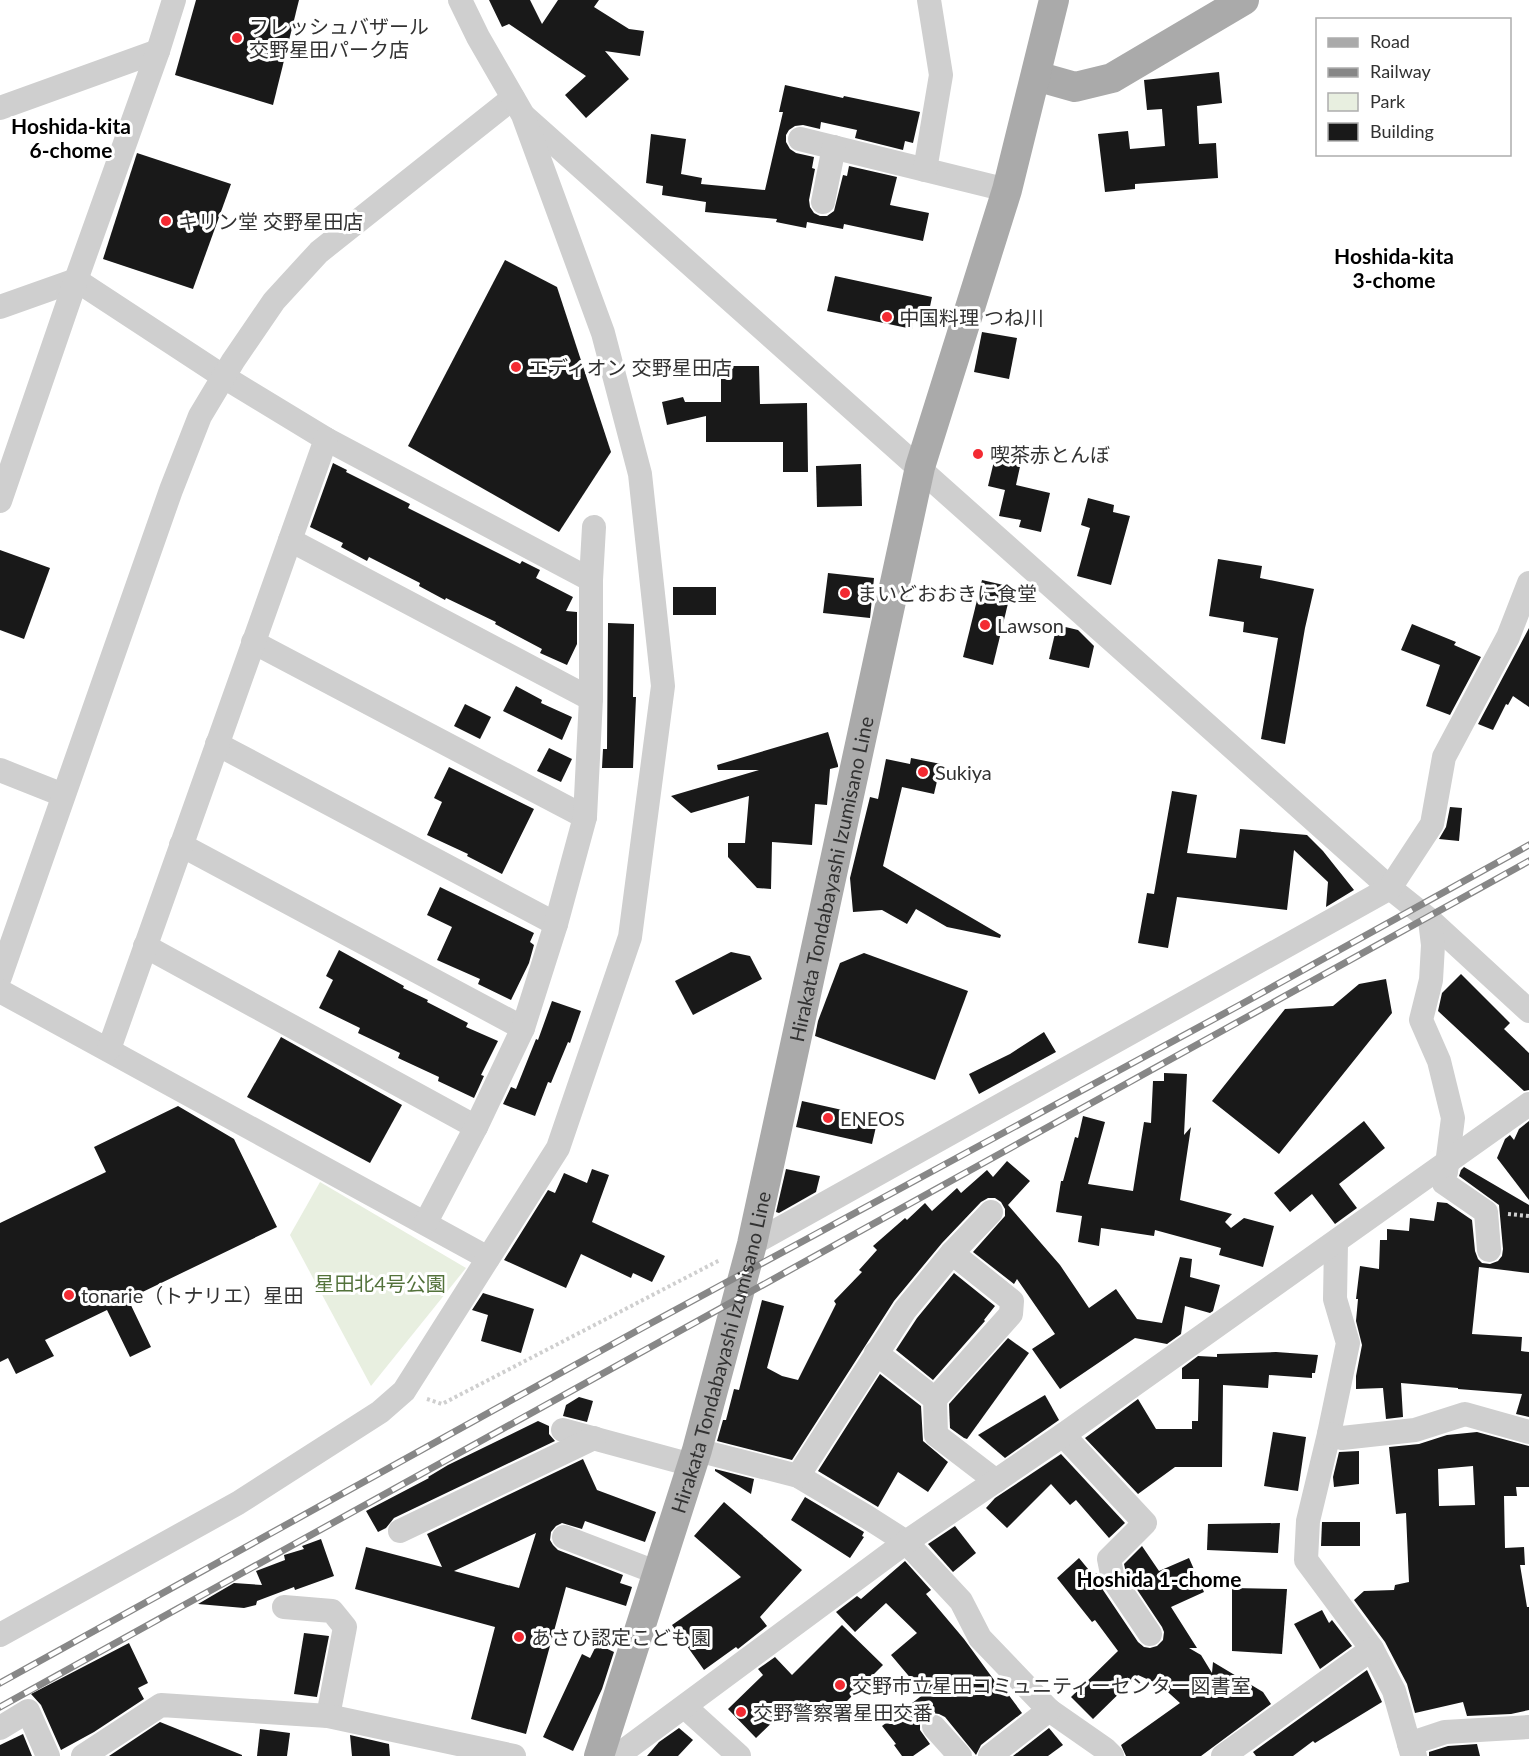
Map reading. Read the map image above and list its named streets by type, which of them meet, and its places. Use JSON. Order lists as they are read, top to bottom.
{
  "streets": {
    "main road": ["Hirakata Tondabayashi Izumisano Line"]
  },
  "districts": ["Hoshida-kita 6-chome", "Hoshida-kita 3-chome", "Hoshida 1-chome"],
  "parks": ["星田北4号公園"],
  "places": [
    "フレッシュバザール 交野星田パーク店",
    "キリン堂 交野星田店",
    "中国料理 つね川",
    "エディオン 交野星田店",
    "喫茶赤とんぼ",
    "まいどおおきに食堂",
    "Lawson",
    "Sukiya",
    "ENEOS",
    "tonarie（トナリエ）星田",
    "あさひ認定こども園",
    "交野市立星田コミュニティーセンター図書室",
    "交野警察署星田交番"
  ],
  "legend": [
    "Road",
    "Railway",
    "Park",
    "Building"
  ]
}
